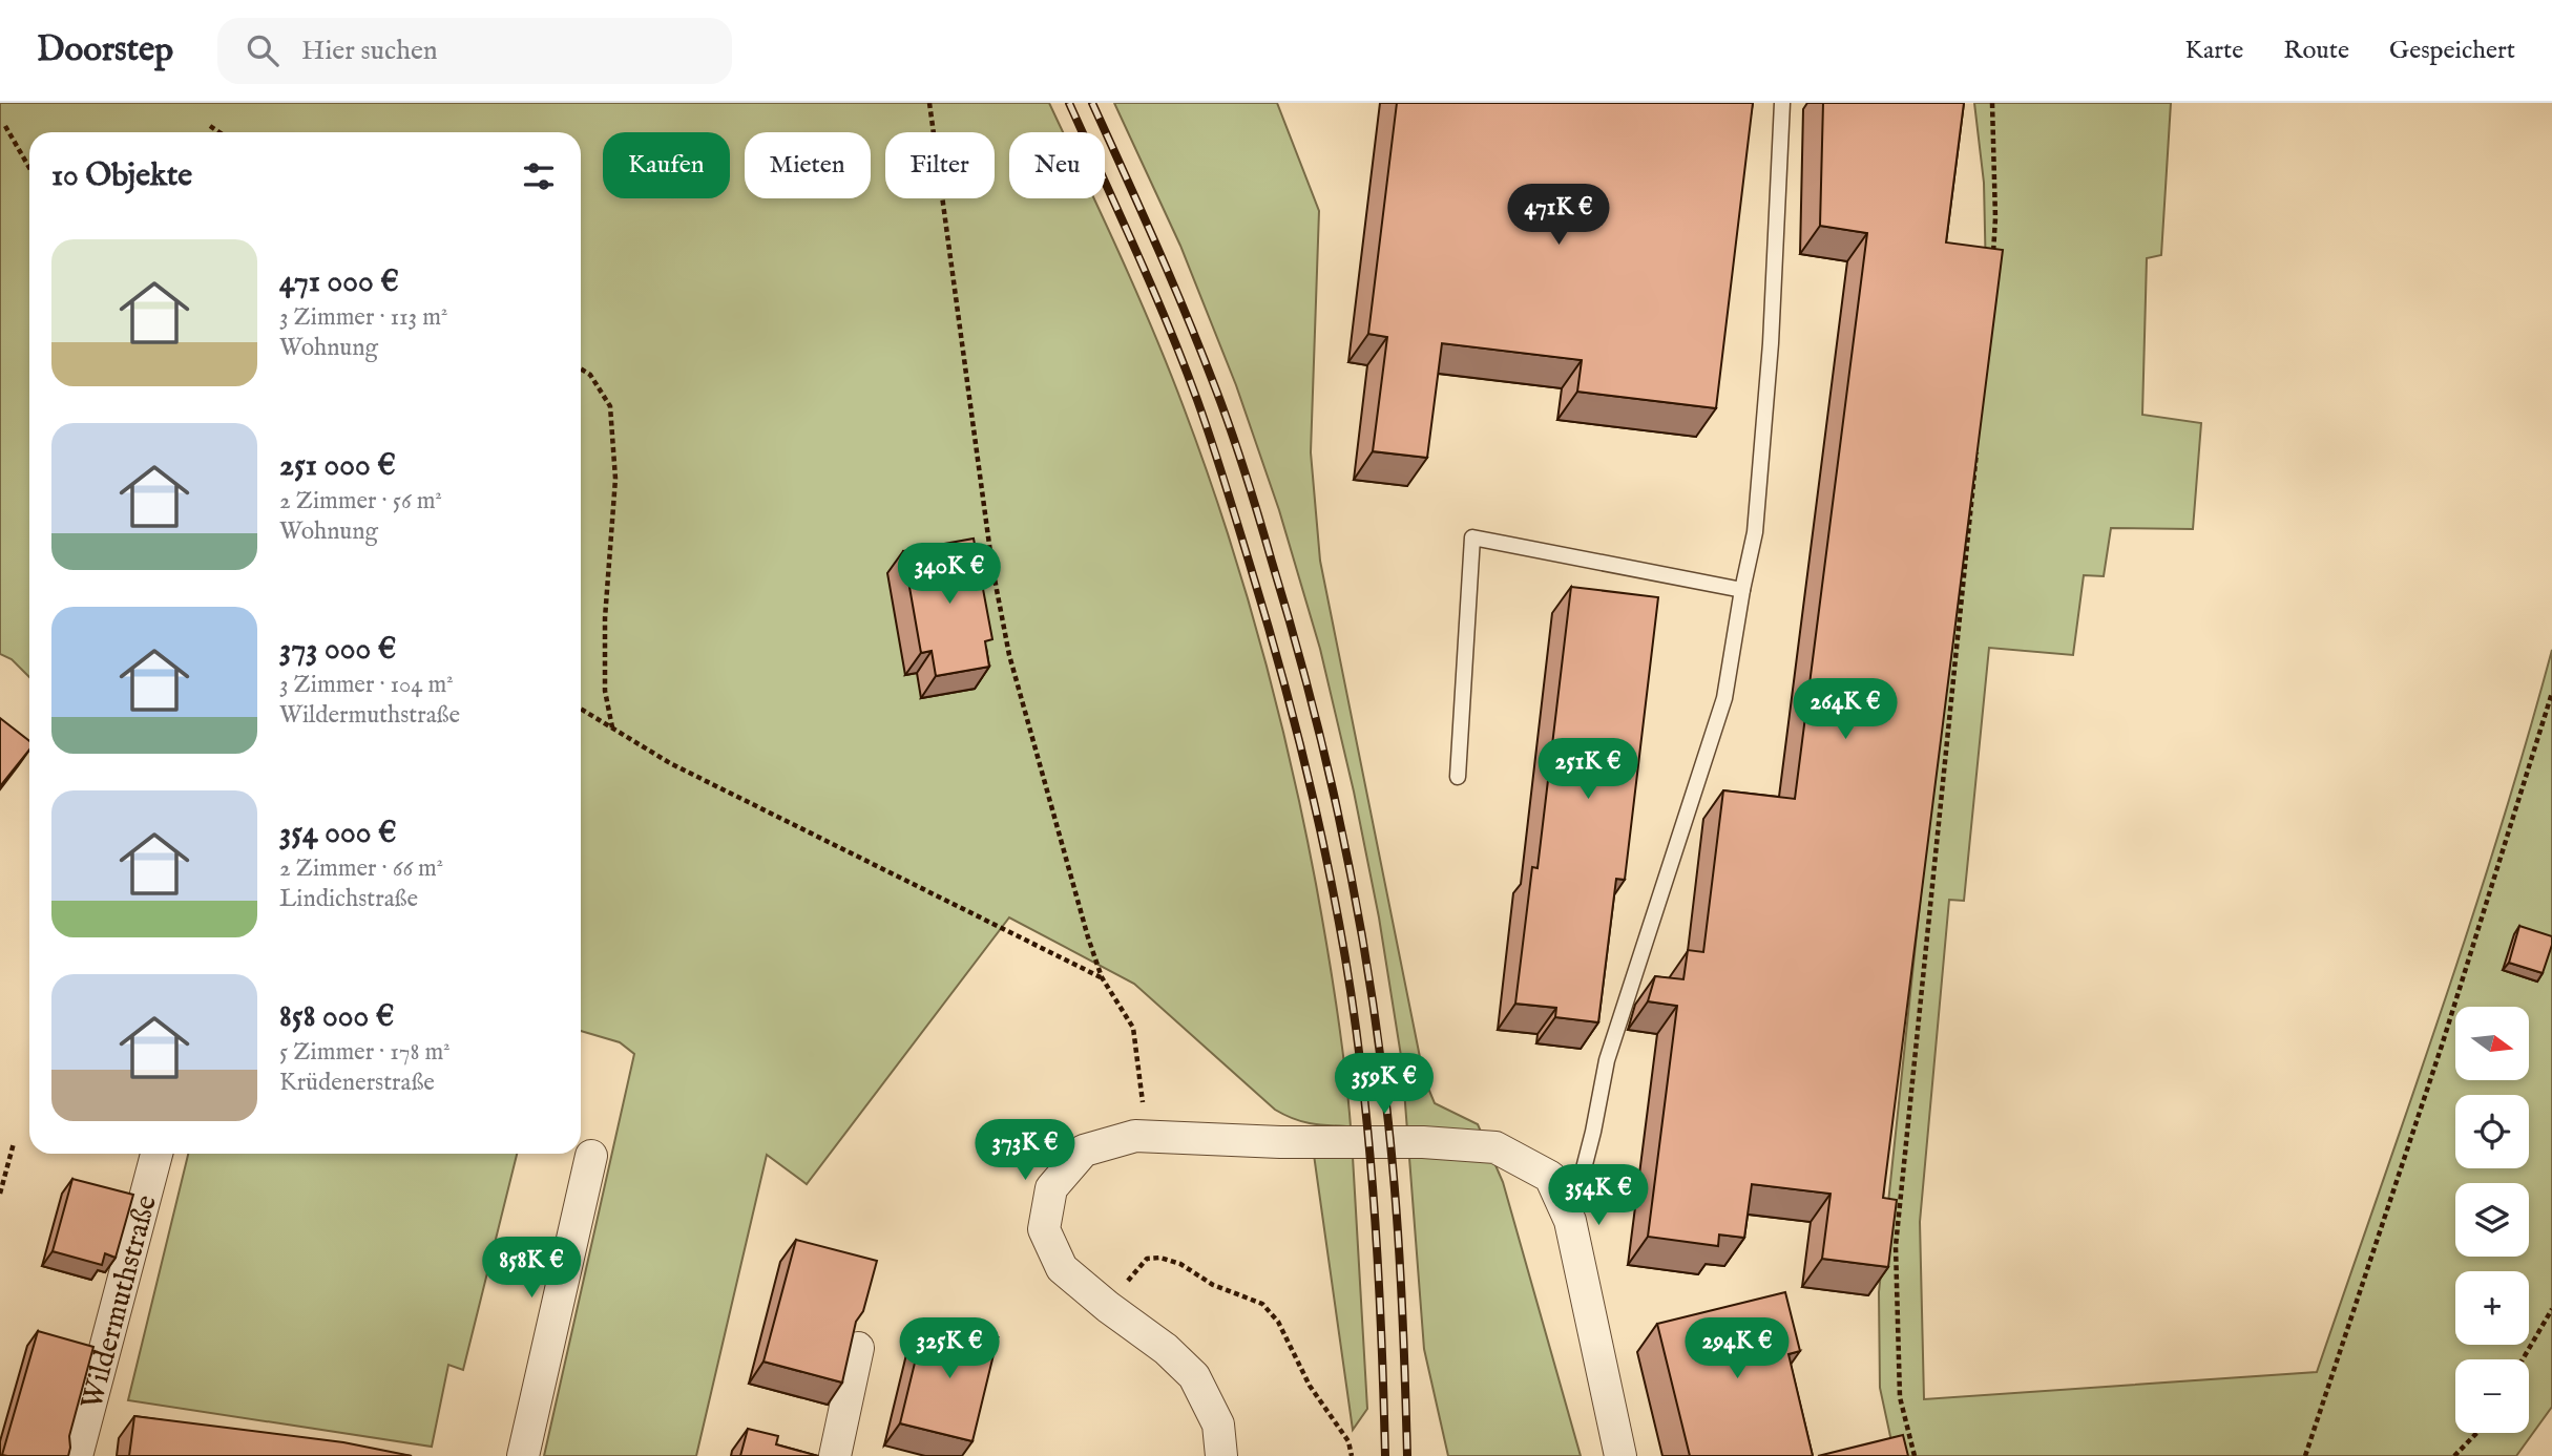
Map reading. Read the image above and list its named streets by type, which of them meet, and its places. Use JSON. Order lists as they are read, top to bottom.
{
  "streets": {
    "street": ["Wildermuthstraße"]
  },
  "north": "right",
  "page": {
    "header": "Doorstep",
    "search": "Hier suchen",
    "nav": ["Karte", "Route", "Gespeichert"],
    "chip": [
      "Kaufen",
      "Mieten",
      "Filter",
      "Neu"
    ],
    "heading": "10 Objekte",
    "price": [
      "471K €",
      "340K €",
      "264K €",
      "251K €",
      "359K €",
      "373K €",
      "354K €",
      "858K €",
      "325K €",
      "294K €"
    ],
    "list": [
      {
        "name": "471 000 €",
        "note": "3 Zimmer · 113 m² · Wohnung"
      },
      {
        "name": "251 000 €",
        "note": "2 Zimmer · 56 m² · Wohnung"
      },
      {
        "name": "373 000 €",
        "note": "3 Zimmer · 104 m² · Wildermuthstraße"
      },
      {
        "name": "354 000 €",
        "note": "2 Zimmer · 66 m² · Lindichstraße"
      },
      {
        "name": "858 000 €",
        "note": "5 Zimmer · 178 m² · Krüdenerstraße"
      }
    ],
    "map_buttons": ["+", "−"]
  }
}
